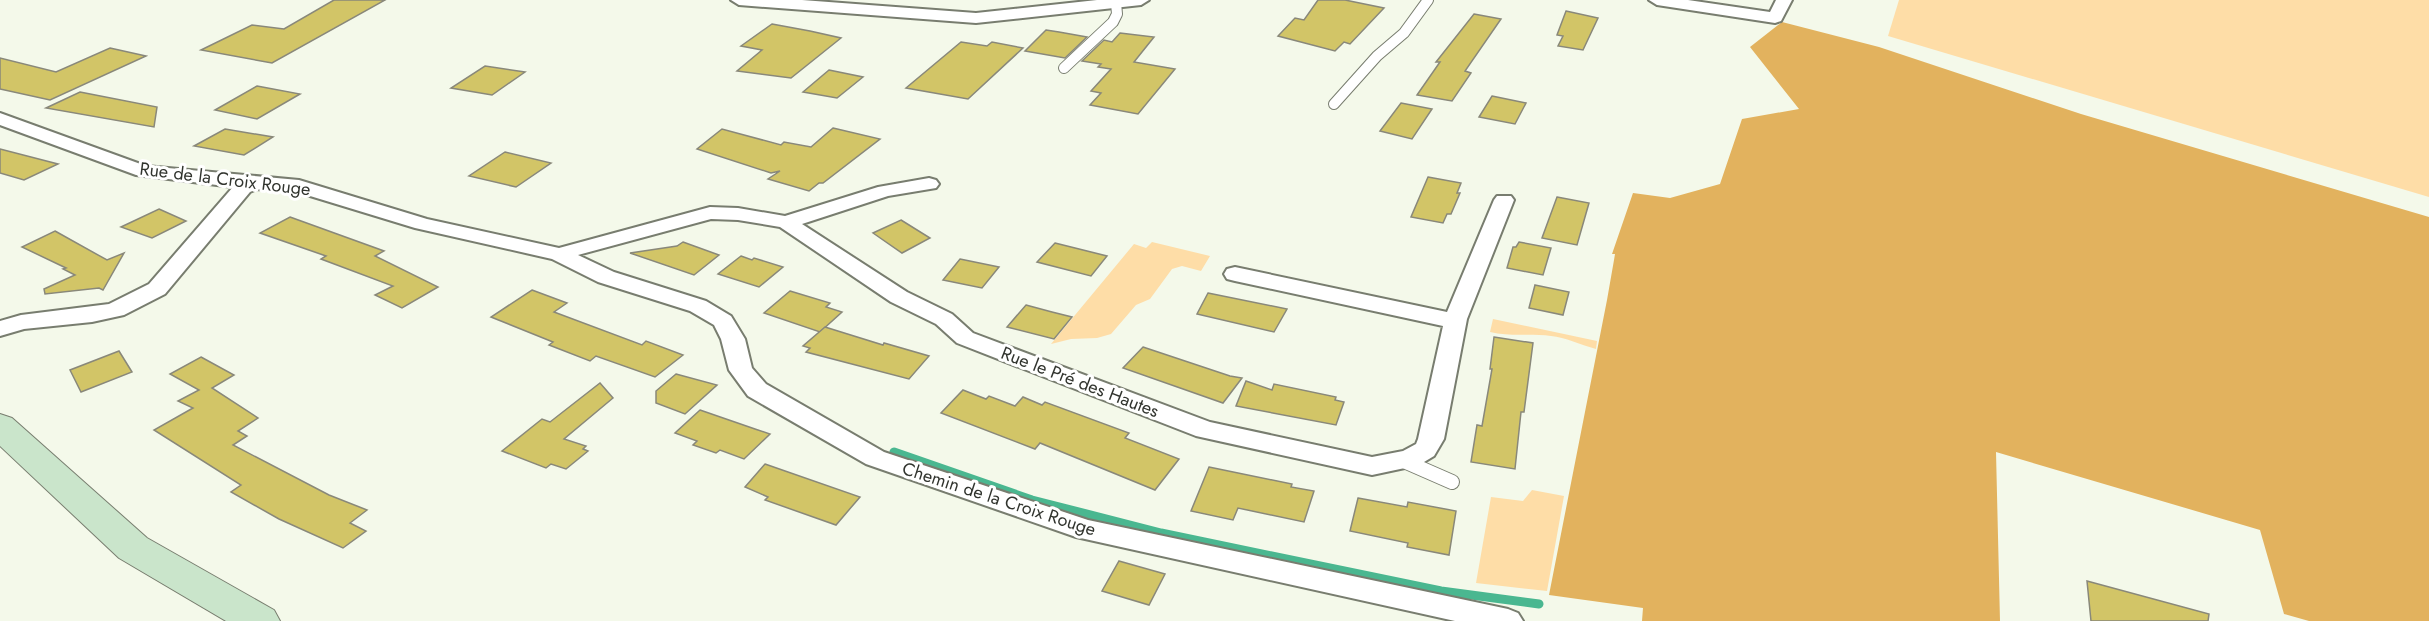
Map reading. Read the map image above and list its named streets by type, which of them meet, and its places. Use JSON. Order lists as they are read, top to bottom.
{
  "streets": {
    "street": ["Rue de la Croix Rouge", "Rue le Pré des Hautes", "Chemin de la Croix Rouge"]
  },
  "crossings": [
    ["Rue de la Croix Rouge", "Rue le Pré des Hautes"],
    ["Rue de la Croix Rouge", "Chemin de la Croix Rouge"],
    ["Rue le Pré des Hautes", "Chemin de la Croix Rouge"]
  ]
}
